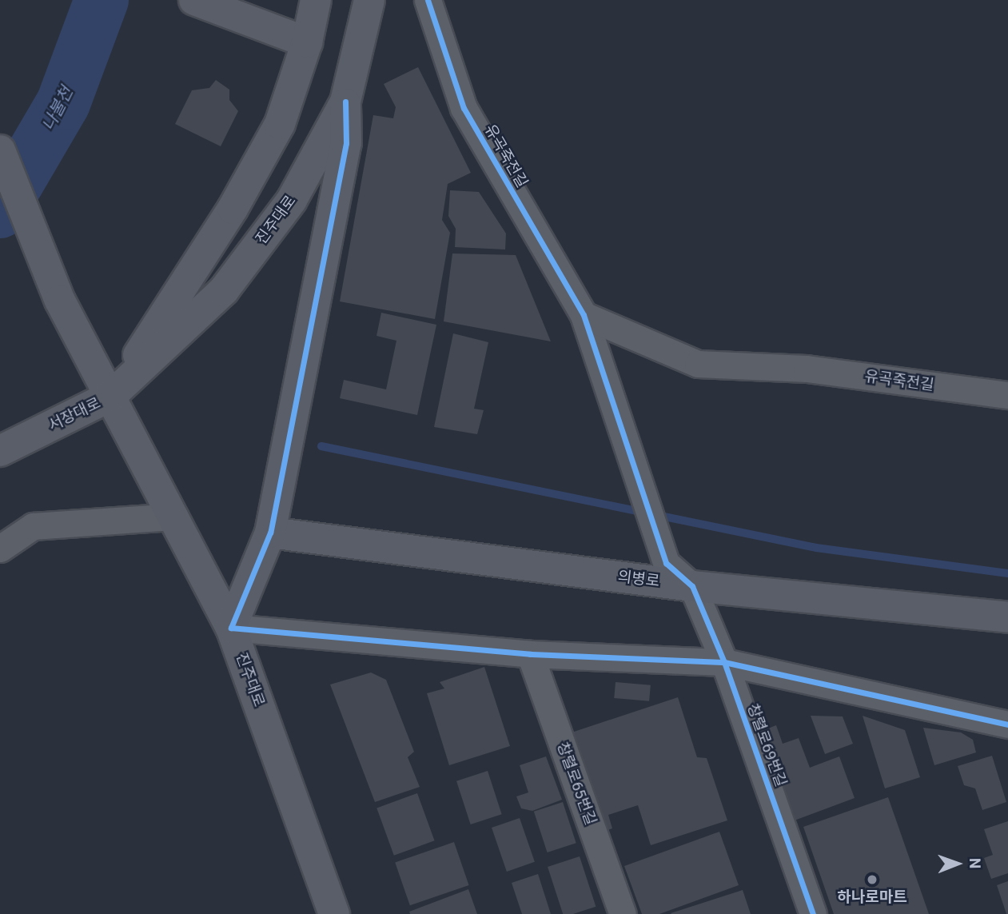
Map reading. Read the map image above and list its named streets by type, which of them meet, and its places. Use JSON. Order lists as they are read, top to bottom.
{
  "streets": {
    "street": [
      "유곡죽전길",
      "진주대로",
      "서장대로",
      "의병로",
      "창렬로69번길",
      "창렬로65번길"
    ]
  },
  "crossings": [
    ["진주대로", "서장대로"],
    ["의병로", "창렬로69번길"]
  ],
  "water": ["나불천"],
  "places": ["하나로마트"],
  "north": "right"
}
